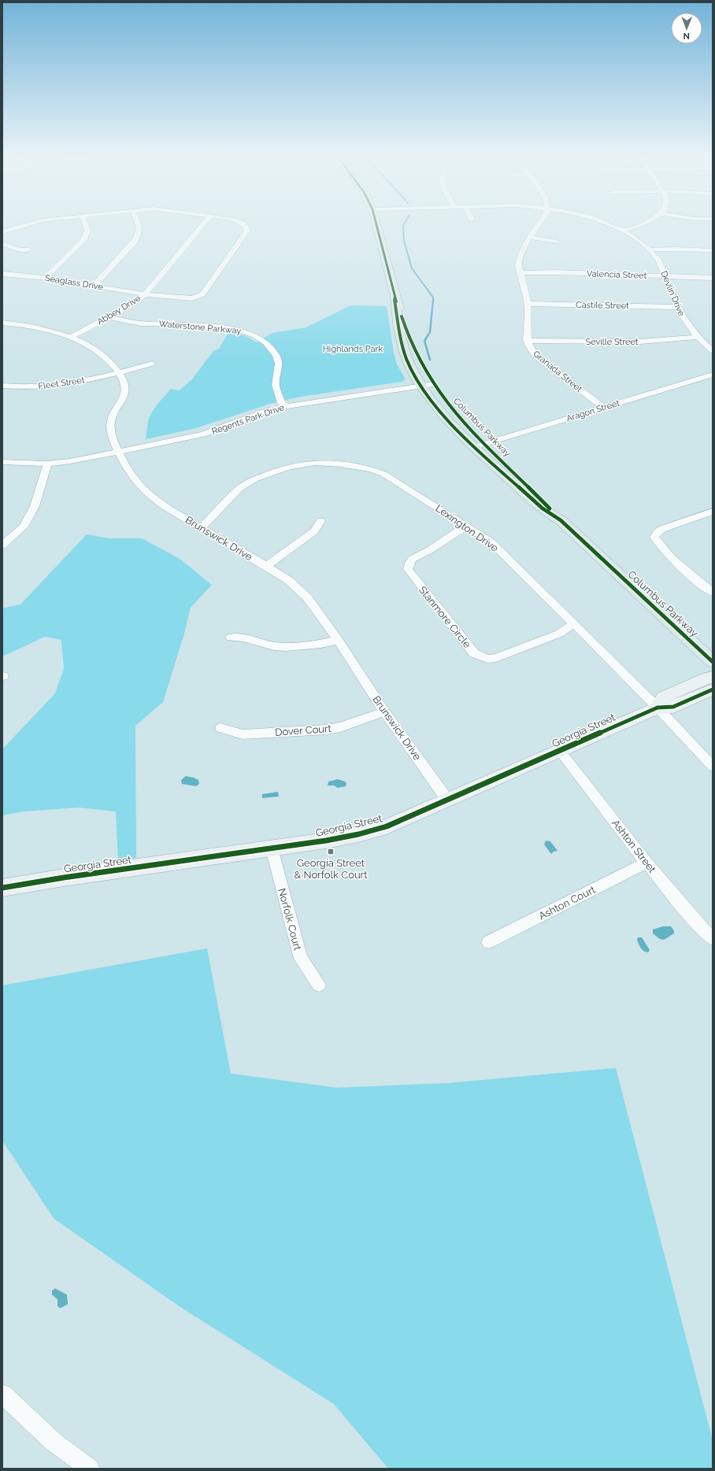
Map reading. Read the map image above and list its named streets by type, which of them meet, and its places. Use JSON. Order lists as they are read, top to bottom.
{
  "streets": {
    "main road": ["Columbus Parkway"],
    "street": [
      "Valencia Street",
      "Seaglass Drive",
      "Devlin Drive",
      "Castile Street",
      "Abbey Drive",
      "Waterstone Parkway",
      "Seville Street",
      "Granada Street",
      "Fleet Street",
      "Aragon Street",
      "Regents Park Drive",
      "Lexington Drive",
      "Brunswick Drive",
      "Stanmore Circle",
      "Dover Court",
      "Georgia Street",
      "Ashton Street",
      "Ashton Court",
      "Norfolk Court"
    ]
  },
  "crossings": [
    ["Valencia Street", "Devlin Drive"],
    ["Valencia Street", "Granada Street"],
    ["Seaglass Drive", "Abbey Drive"],
    ["Devlin Drive", "Castile Street"],
    ["Devlin Drive", "Seville Street"],
    ["Castile Street", "Granada Street"],
    ["Abbey Drive", "Waterstone Parkway"],
    ["Abbey Drive", "Brunswick Drive"],
    ["Waterstone Parkway", "Regents Park Drive"],
    ["Seville Street", "Granada Street"],
    ["Granada Street", "Aragon Street"],
    ["Fleet Street", "Brunswick Drive"],
    ["Aragon Street", "Columbus Parkway"],
    ["Regents Park Drive", "Columbus Parkway"],
    ["Regents Park Drive", "Brunswick Drive"],
    ["Lexington Drive", "Brunswick Drive"],
    ["Lexington Drive", "Stanmore Circle"],
    ["Lexington Drive", "Georgia Street"],
    ["Brunswick Drive", "Dover Court"],
    ["Brunswick Drive", "Georgia Street"],
    ["Georgia Street", "Ashton Street"],
    ["Georgia Street", "Norfolk Court"],
    ["Ashton Street", "Ashton Court"]
  ],
  "parks": ["Highlands Park"],
  "places": {
    "transit": ["Georgia Street & Norfolk Court"]
  },
  "north": "bottom"
}
